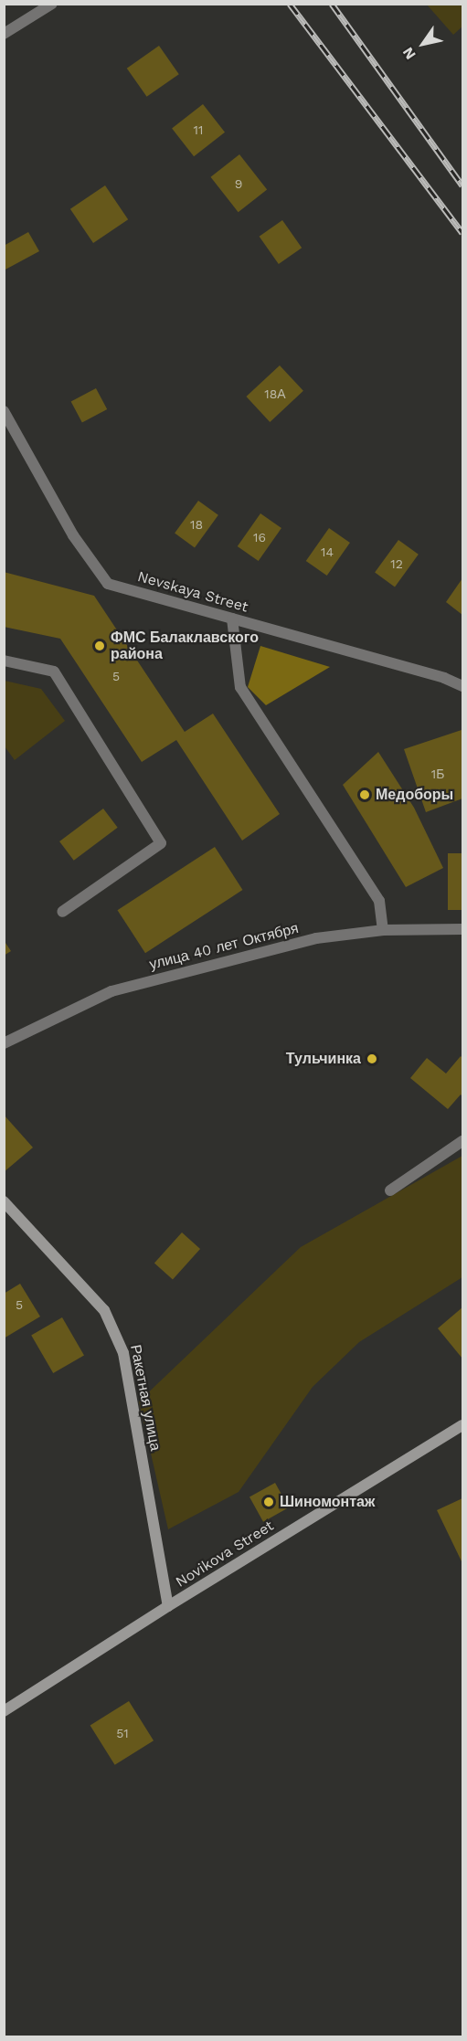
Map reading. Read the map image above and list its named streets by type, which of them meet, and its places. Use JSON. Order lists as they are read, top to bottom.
{
  "streets": {
    "main road": ["Ракетная улица", "Novikova Street"],
    "street": ["Nevskaya Street", "улица 40 лет Октября"]
  },
  "crossings": [
    ["Ракетная улица", "Novikova Street"]
  ],
  "places": [
    "ФМС Балаклавского района",
    "Медоборы",
    "Тульчинка",
    "Шиномонтаж"
  ],
  "house_numbers": [
    "11",
    "9",
    "18А",
    "18",
    "16",
    "14",
    "12",
    "5",
    "1Б",
    "5",
    "51"
  ],
  "north": "bottom left"
}
